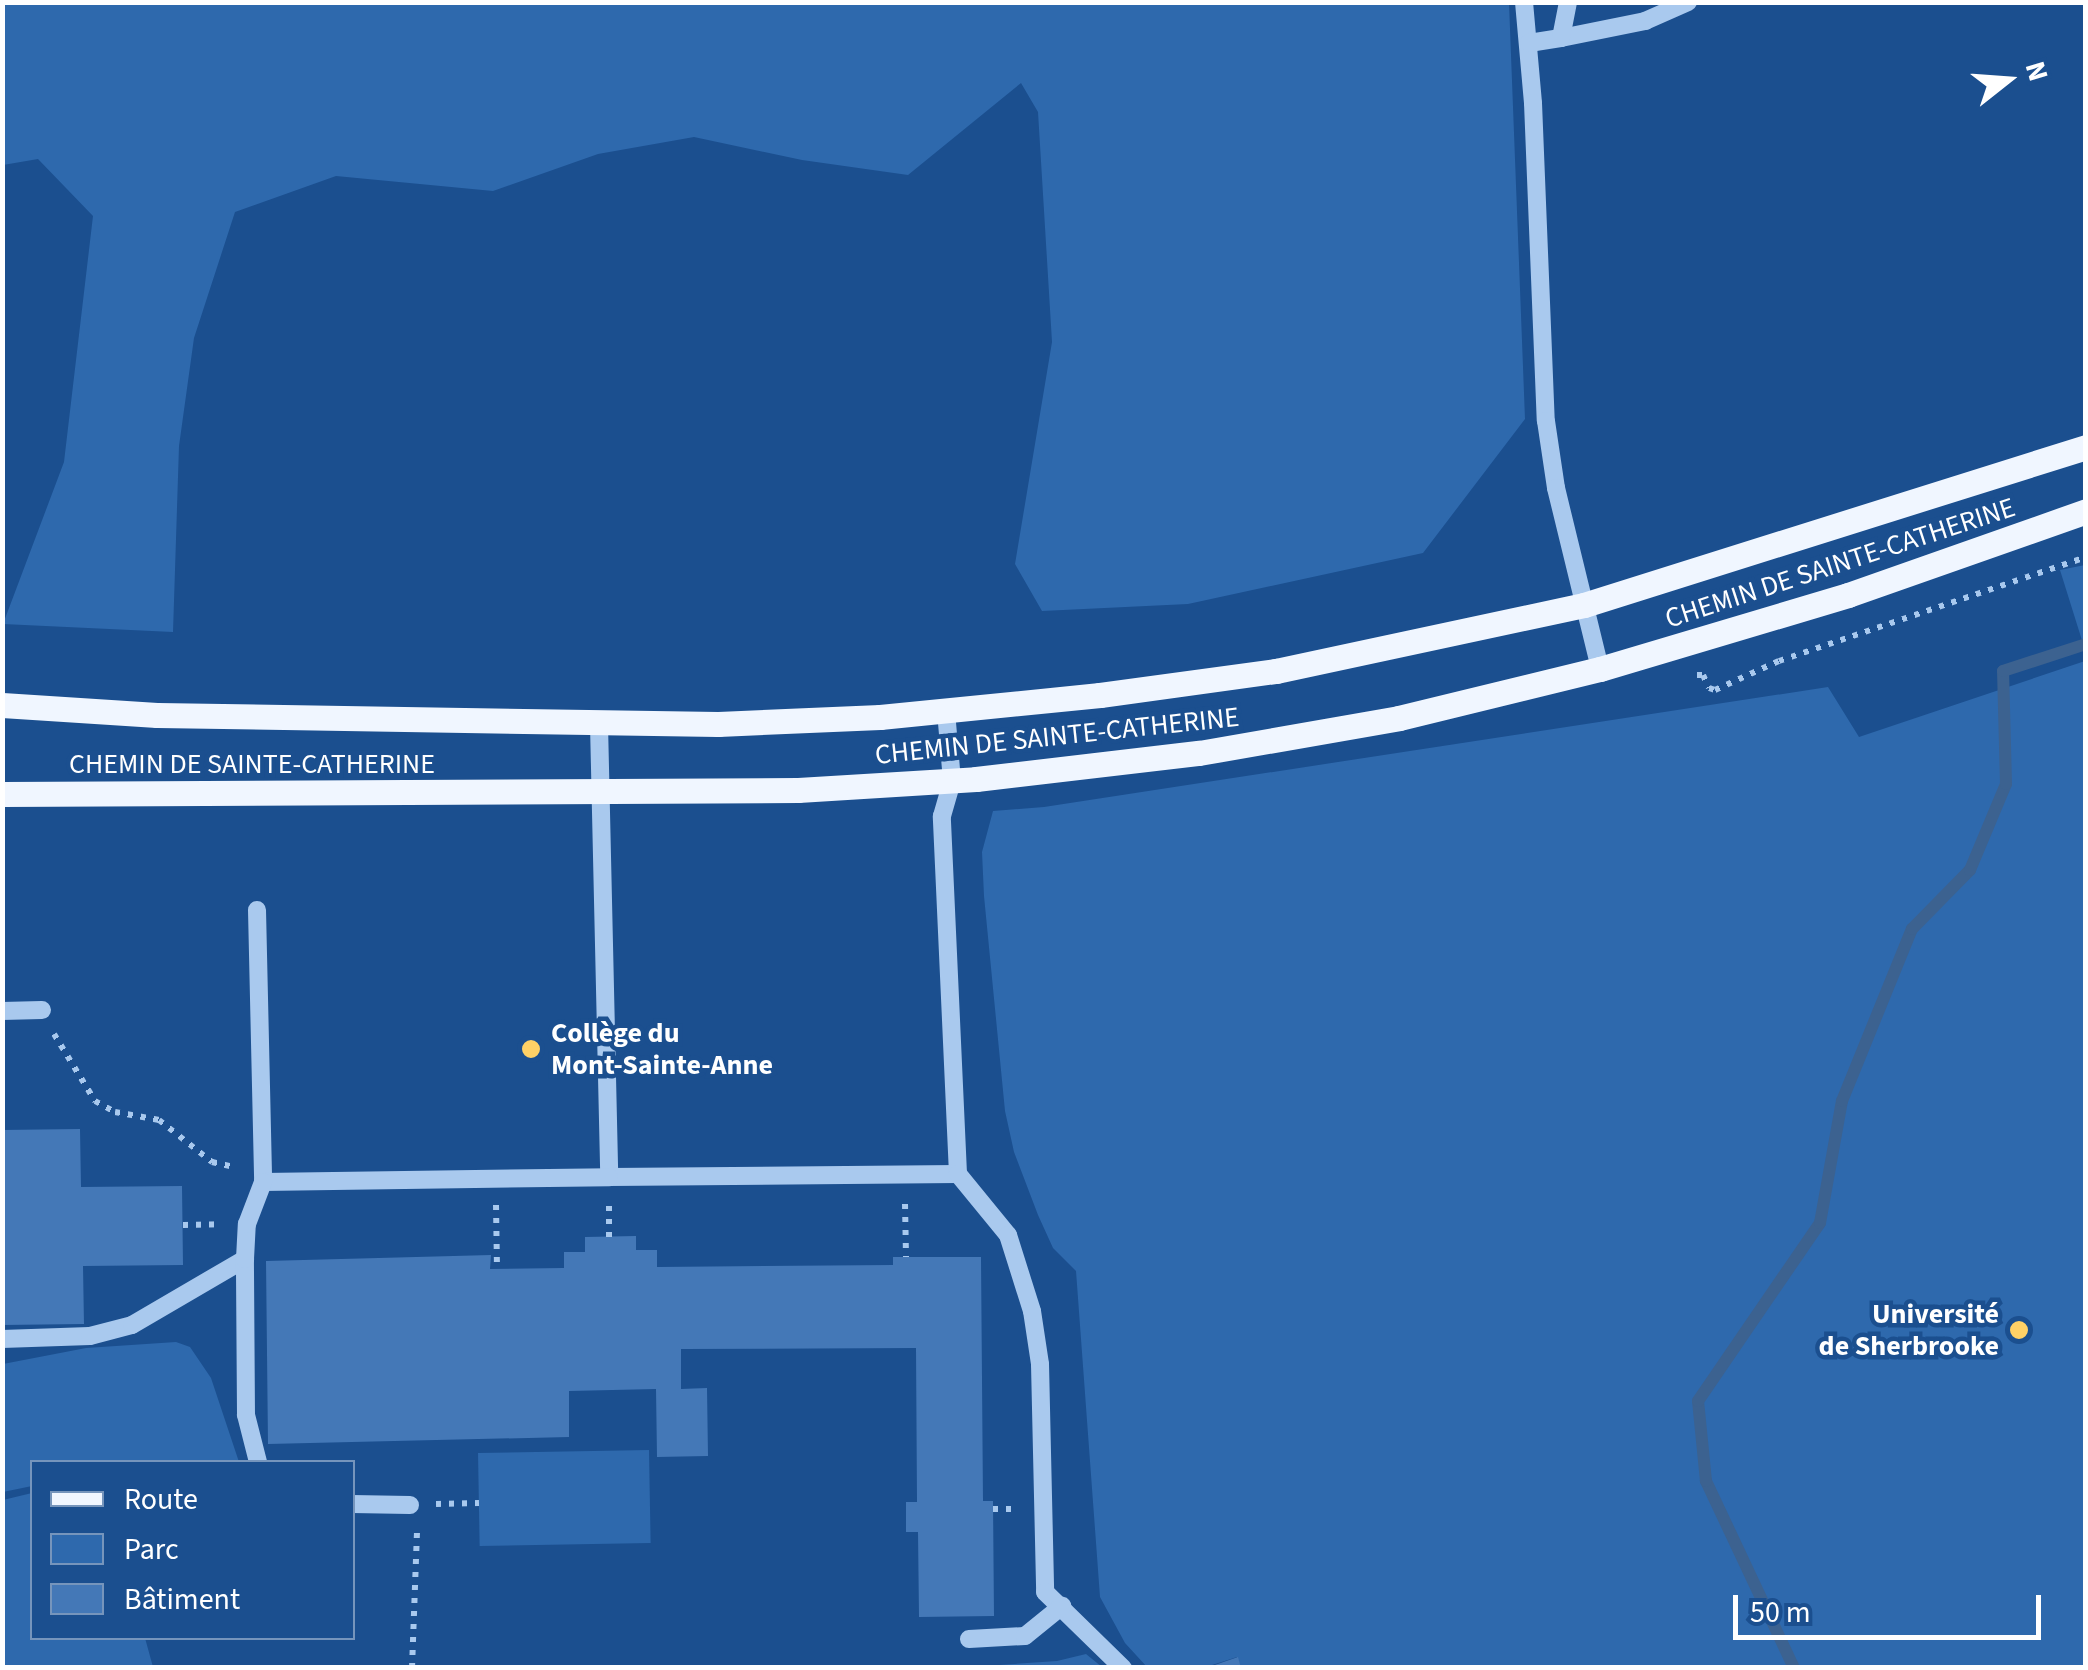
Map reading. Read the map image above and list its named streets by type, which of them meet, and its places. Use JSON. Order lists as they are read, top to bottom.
{
  "streets": {
    "main road": ["CHEMIN DE SAINTE-CATHERINE"]
  },
  "places": ["Collège du Mont-Sainte-Anne", "Université de Sherbrooke"],
  "legend": ["Route", "Parc", "Bâtiment"],
  "scale_bar": "50 m",
  "north": "right"
}
